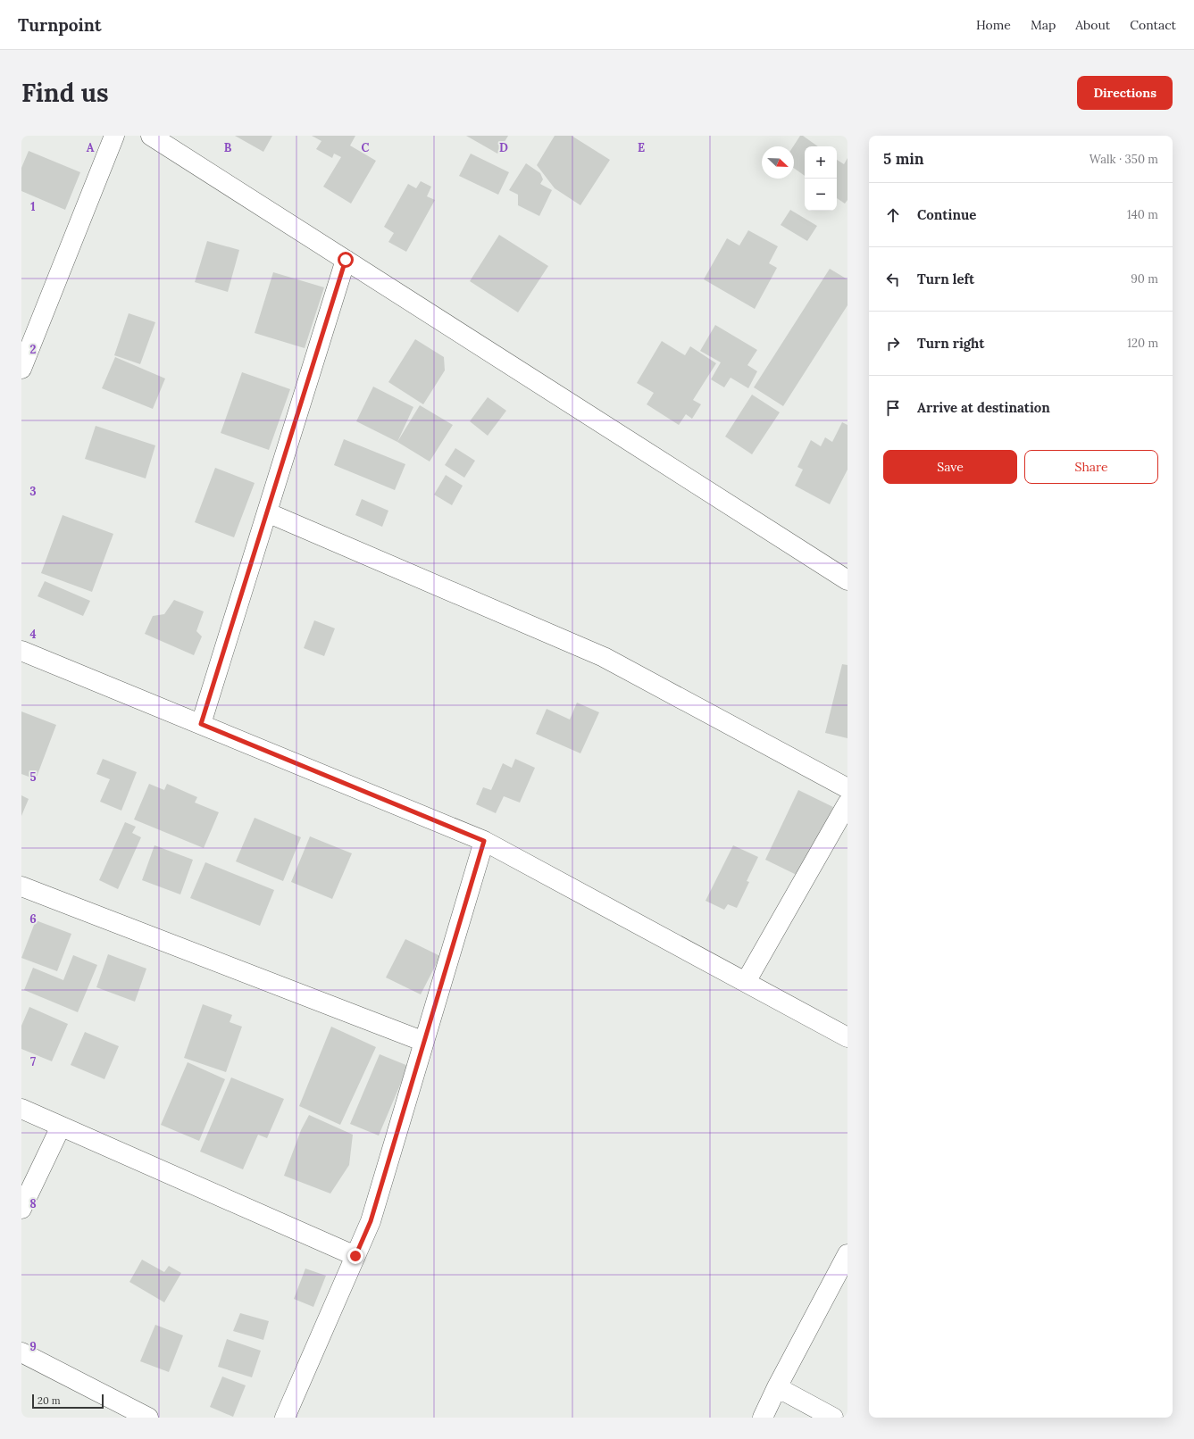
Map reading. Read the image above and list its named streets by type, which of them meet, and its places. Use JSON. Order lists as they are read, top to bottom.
{
  "scale_bar": "20 m",
  "north": "bottom right",
  "page": {
    "header": "Turnpoint",
    "nav": [
      "Home",
      "Map",
      "About",
      "Contact"
    ],
    "buttons": [
      "Directions",
      ["Save", "Share"]
    ],
    "title": "Find us",
    "heading": ["5 min", "Walk · 350 m"],
    "map_buttons": ["+", "−"],
    "list": [
      ["Continue", "140 m"],
      ["Turn left", "90 m"],
      ["Turn right", "120 m"],
      "Arrive at destination"
    ],
    "scale": "20 m"
  },
  "grid": {
    "columns": [
      "A",
      "B",
      "C",
      "D",
      "E"
    ],
    "rows": [
      "1",
      "2",
      "3",
      "4",
      "5",
      "6",
      "7",
      "8",
      "9"
    ]
  }
}
